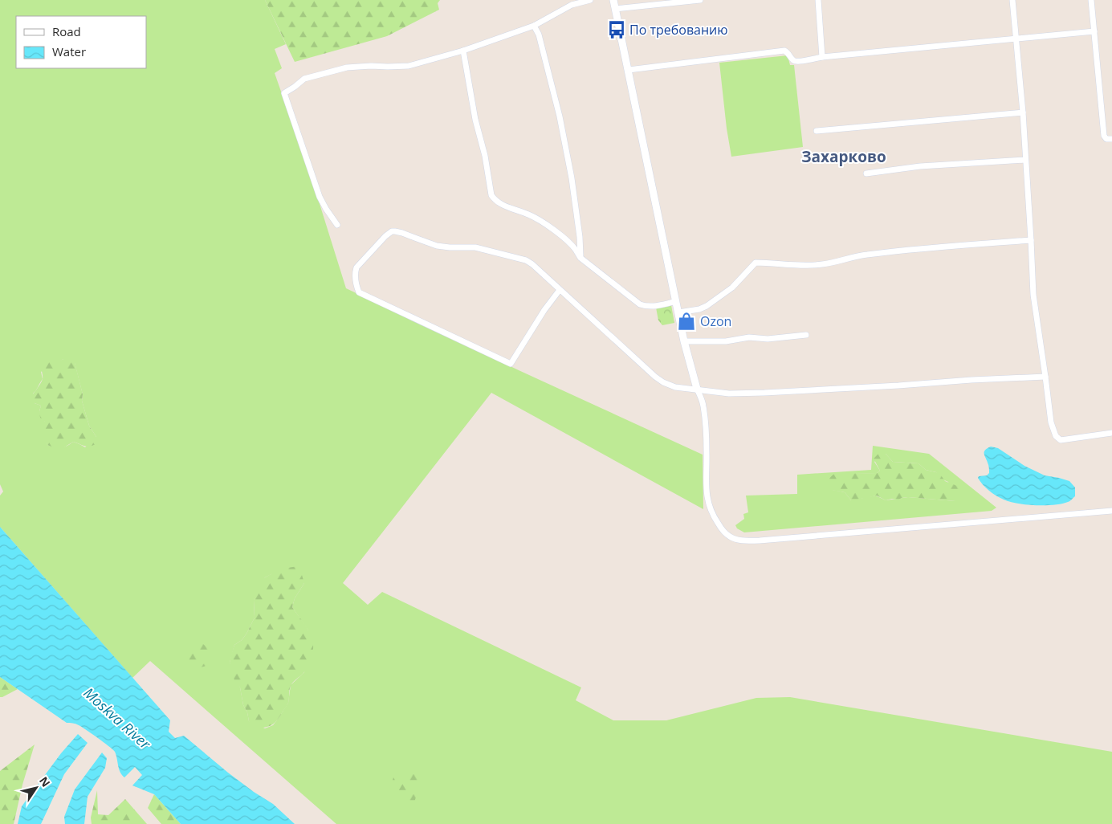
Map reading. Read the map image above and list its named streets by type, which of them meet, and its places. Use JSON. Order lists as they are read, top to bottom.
{
  "districts": ["Захарково"],
  "water": ["Moskva River"],
  "places": {
    "bus stop": ["По требованию"],
    "shop": ["Ozon"]
  },
  "legend": ["Road", "Water"],
  "north": "top right"
}
